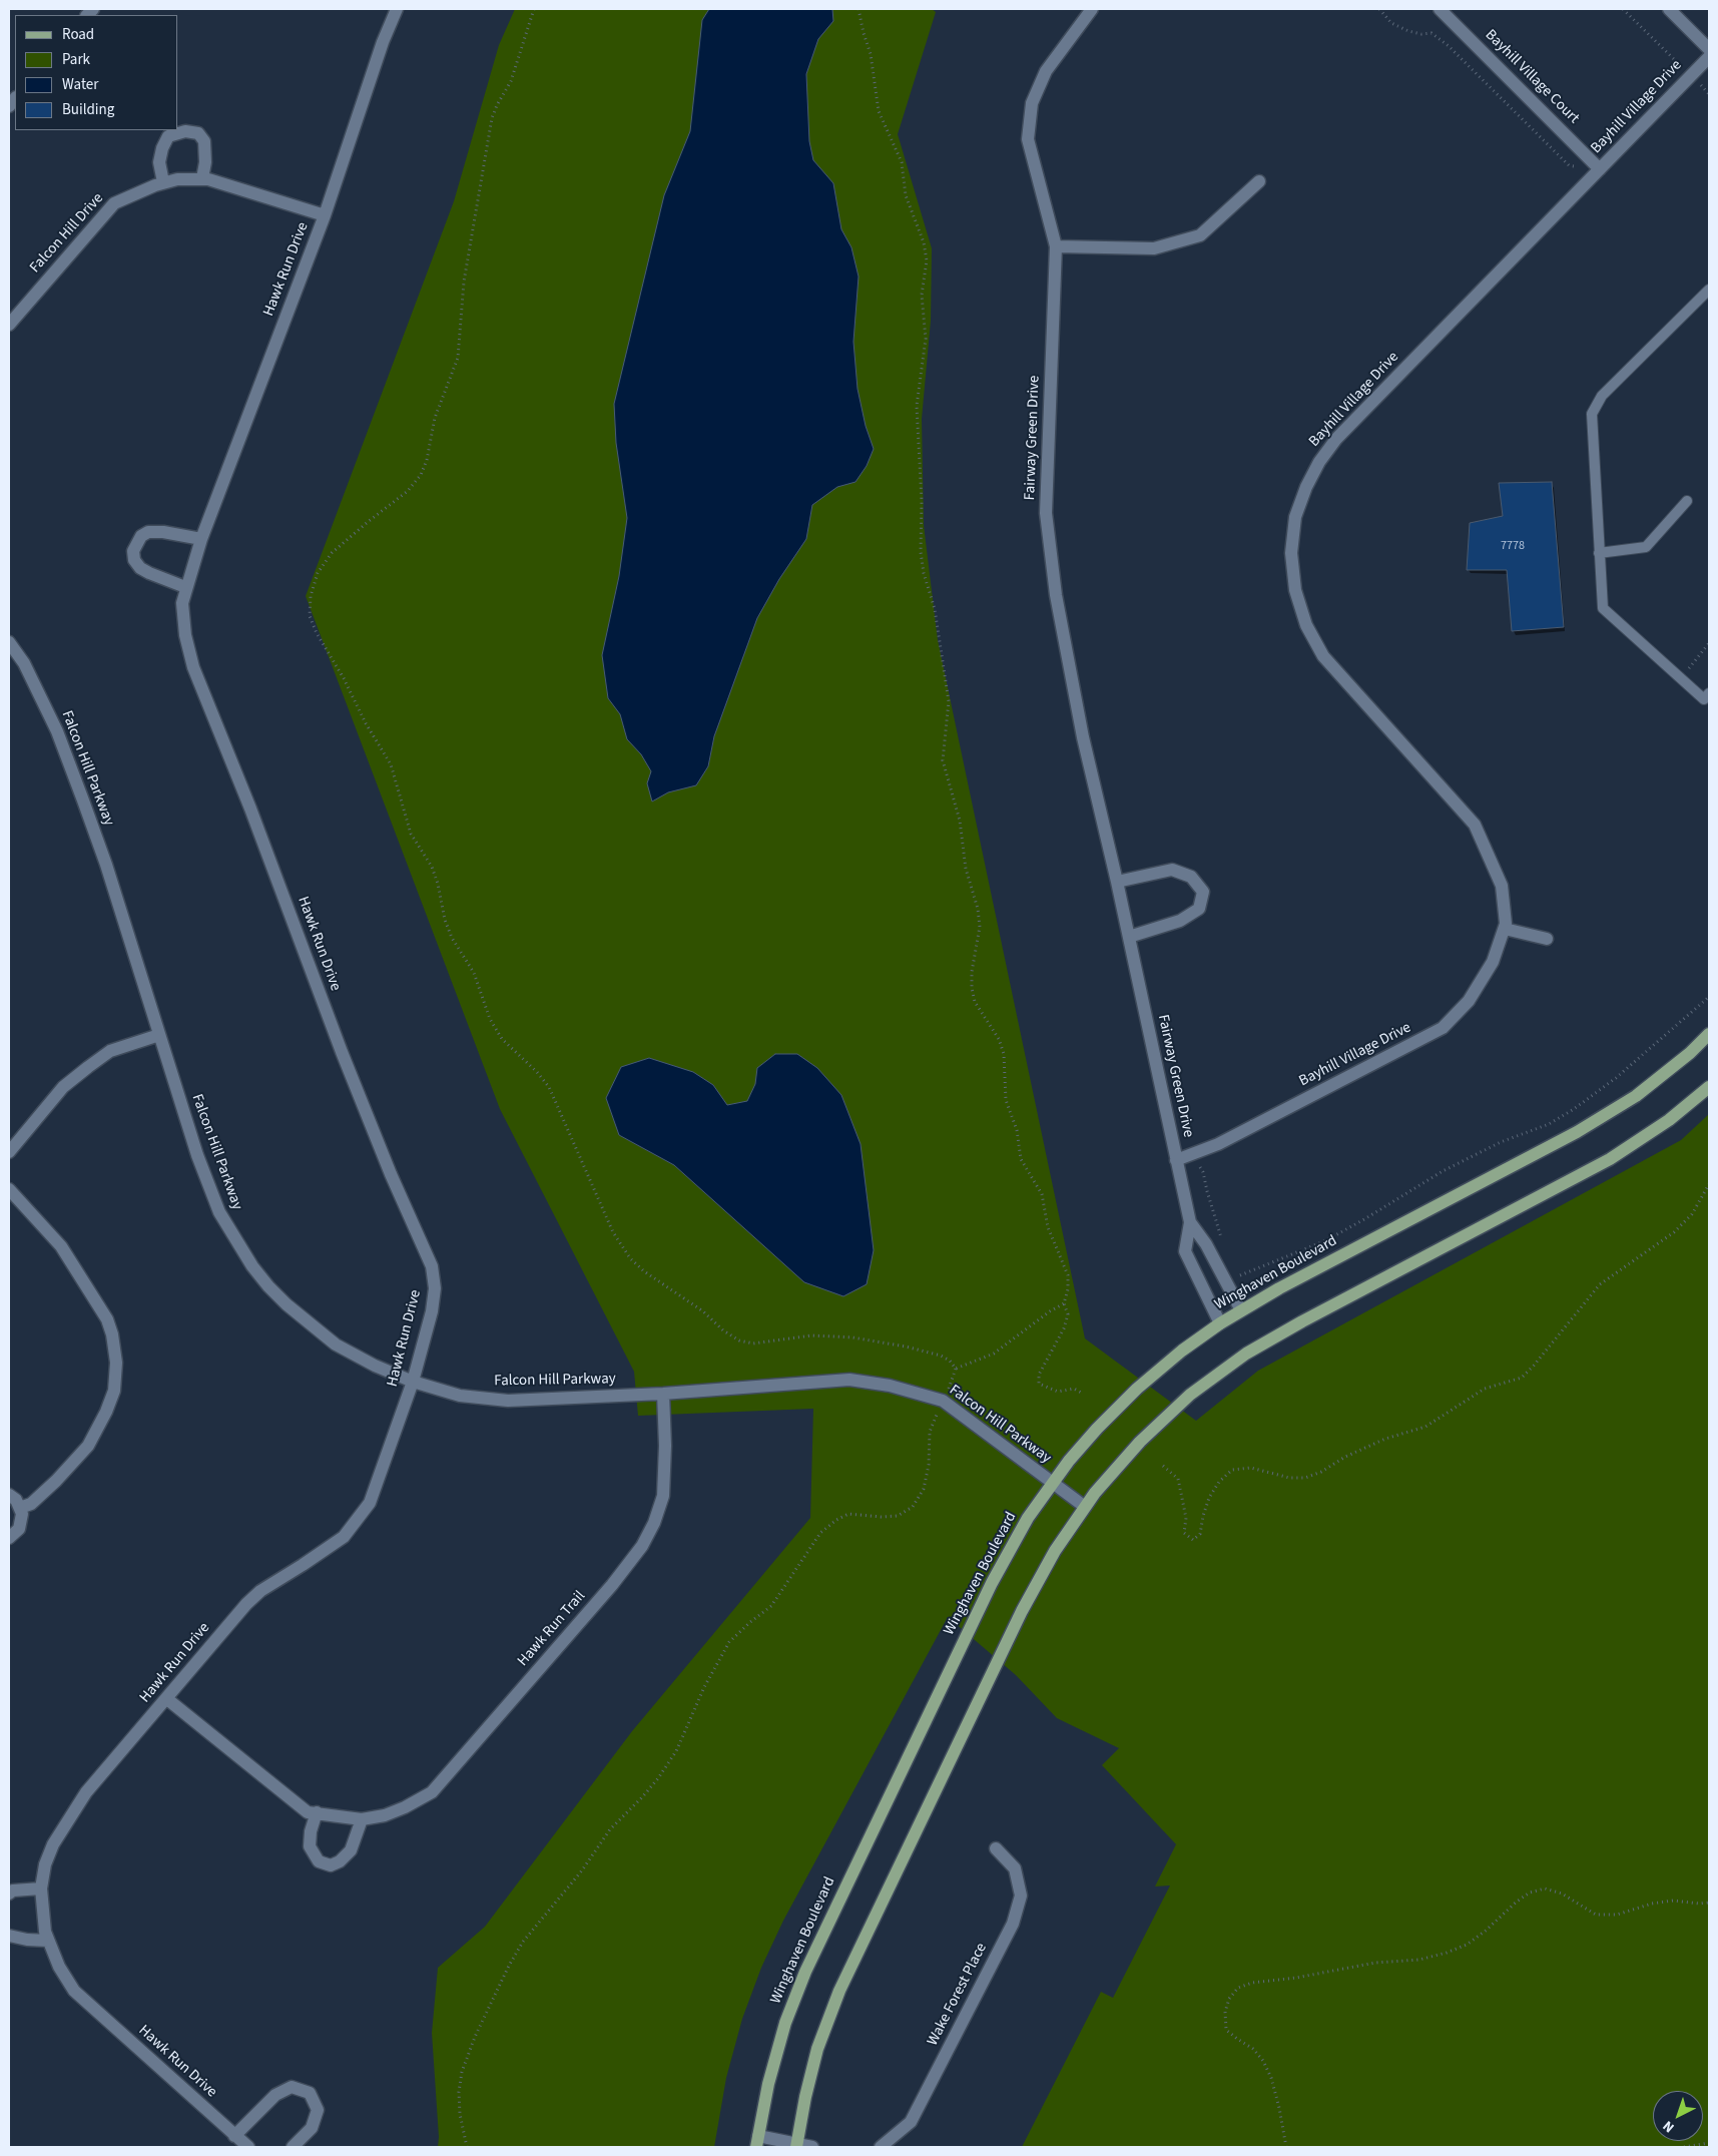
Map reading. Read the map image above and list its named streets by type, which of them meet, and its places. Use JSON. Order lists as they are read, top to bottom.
{
  "streets": {
    "main road": ["Winghaven Boulevard"],
    "street": [
      "Bayhill Village Court",
      "Bayhill Village Drive",
      "Falcon Hill Drive",
      "Hawk Run Drive",
      "Fairway Green Drive",
      "Falcon Hill Parkway",
      "Hawk Run Trail",
      "Wake Forest Place"
    ]
  },
  "crossings": [
    ["Bayhill Village Court", "Bayhill Village Drive"],
    ["Bayhill Village Drive", "Fairway Green Drive"],
    ["Falcon Hill Drive", "Hawk Run Drive"],
    ["Hawk Run Drive", "Falcon Hill Parkway"],
    ["Hawk Run Drive", "Hawk Run Trail"],
    ["Fairway Green Drive", "Winghaven Boulevard"],
    ["Falcon Hill Parkway", "Winghaven Boulevard"],
    ["Falcon Hill Parkway", "Hawk Run Trail"]
  ],
  "house_numbers": ["7778"],
  "legend": [
    "Road",
    "Park",
    "Water",
    "Building"
  ],
  "north": "bottom left"
}
